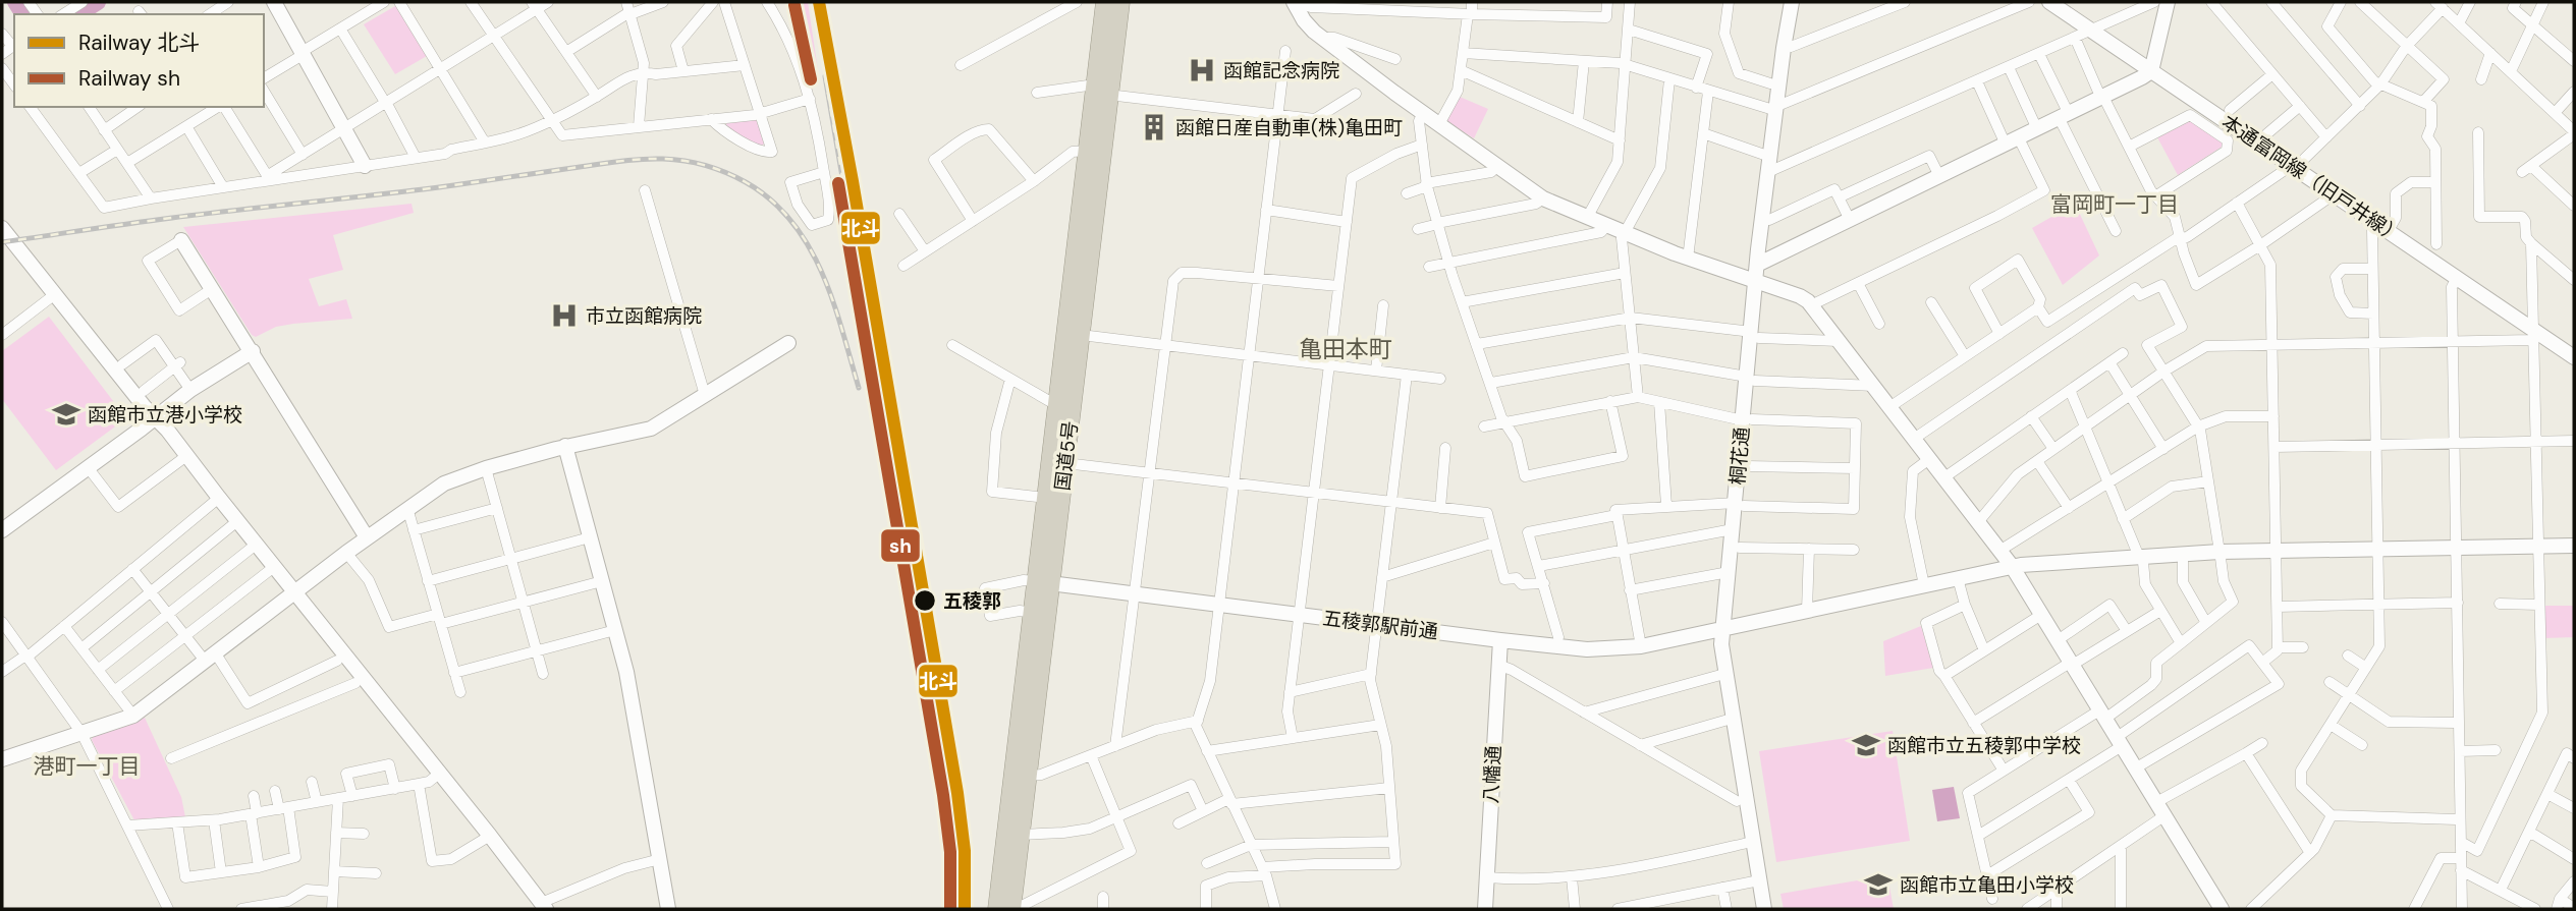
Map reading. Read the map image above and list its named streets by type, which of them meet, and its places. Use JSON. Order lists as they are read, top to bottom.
{
  "streets": {
    "highway": ["国道5号"],
    "street": [
      "本通富岡線（旧戸井線）",
      "桐花通",
      "五稜郭駅前通",
      "八幡通"
    ]
  },
  "crossings": [
    ["国道5号", "五稜郭駅前通"],
    ["桐花通", "五稜郭駅前通"],
    ["五稜郭駅前通", "八幡通"]
  ],
  "districts": ["富岡町一丁目", "亀田本町", "港町一丁目"],
  "places": {
    "hospital": ["函館記念病院", "市立函館病院"],
    "building": ["函館日産自動車(株)亀田町"],
    "school or university": ["函館市立港小学校", "函館市立五稜郭中学校", "函館市立亀田小学校"],
    "other": ["五稜郭"]
  },
  "lines": ["rail line 北斗", "rail line sh"],
  "legend": ["Railway 北斗", "Railway sh"]
}
